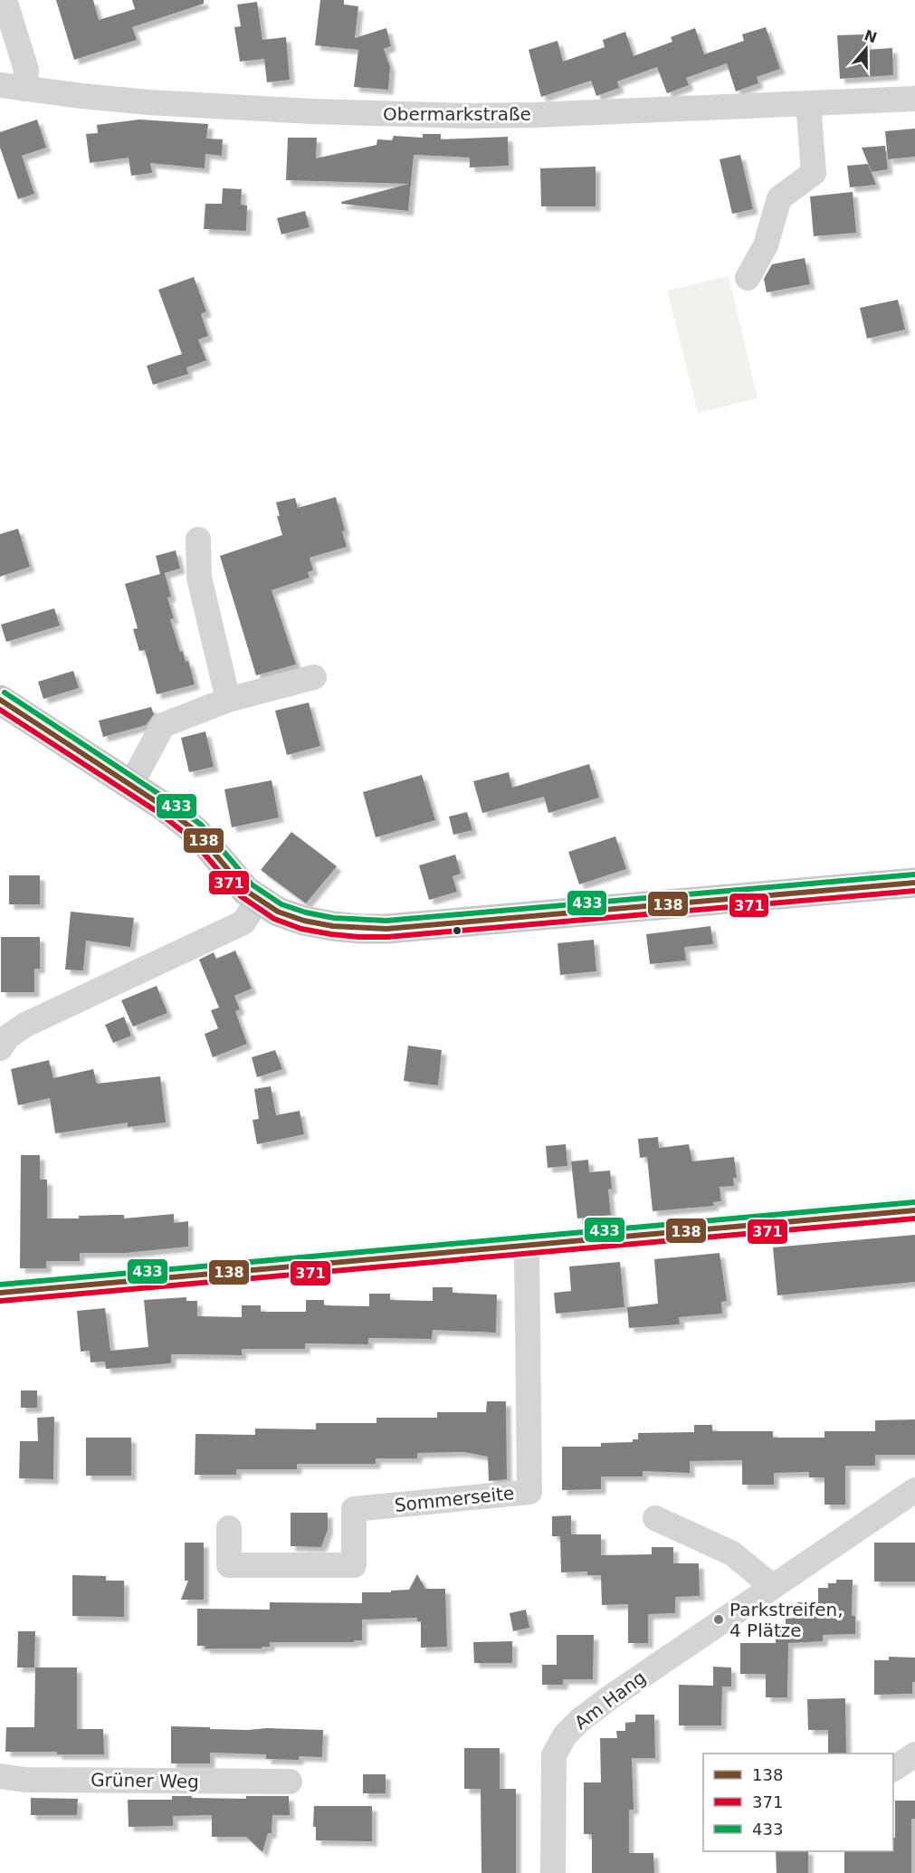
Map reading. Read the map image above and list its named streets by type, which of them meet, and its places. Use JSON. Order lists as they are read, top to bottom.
{
  "streets": {
    "street": [
      "Obermarkstraße",
      "Sommerseite",
      "Am Hang",
      "Grüner Weg"
    ]
  },
  "places": ["Parkstreifen, 4 Plätze"],
  "lines": ["transit line 433", "transit line 138", "transit line 371"],
  "legend": ["138", "371", "433"],
  "north": "top"
}
